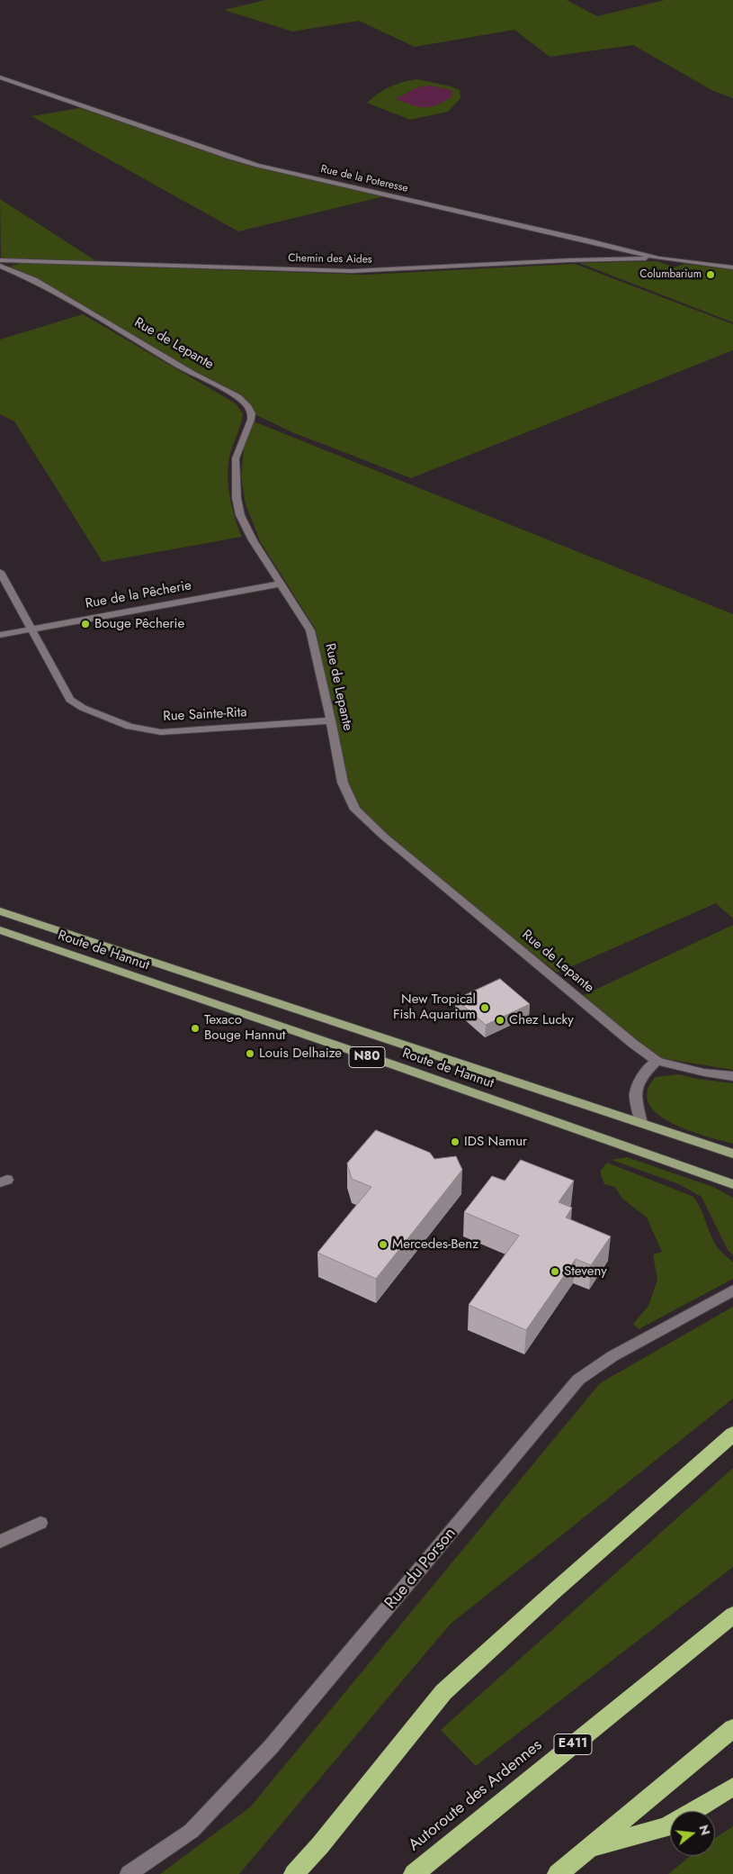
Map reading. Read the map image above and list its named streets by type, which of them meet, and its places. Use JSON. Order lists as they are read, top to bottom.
{
  "streets": {
    "highway": ["E411", "Autoroute des Ardennes"],
    "main road": ["Route de Hannut", "N80"],
    "street": [
      "Rue de la Poteresse",
      "Chemin des Aides",
      "Rue de Lepante",
      "Rue de la Pêcherie",
      "Rue Sainte-Rita",
      "Rue du Porson"
    ]
  },
  "crossings": [
    ["Rue de la Poteresse", "Chemin des Aides"],
    ["Rue de Lepante", "Rue de la Pêcherie"],
    ["Rue de Lepante", "Rue Sainte-Rita"],
    ["Rue de la Pêcherie", "Rue Sainte-Rita"]
  ],
  "places": [
    "Columbarium",
    "Bouge Pêcherie",
    "New Tropical Fish Aquarium",
    "Chez Lucky",
    "Texaco Bouge Hannut",
    "Louis Delhaize",
    "IDS Namur",
    "Mercedes-Benz",
    "Steveny"
  ],
  "north": "right"
}
